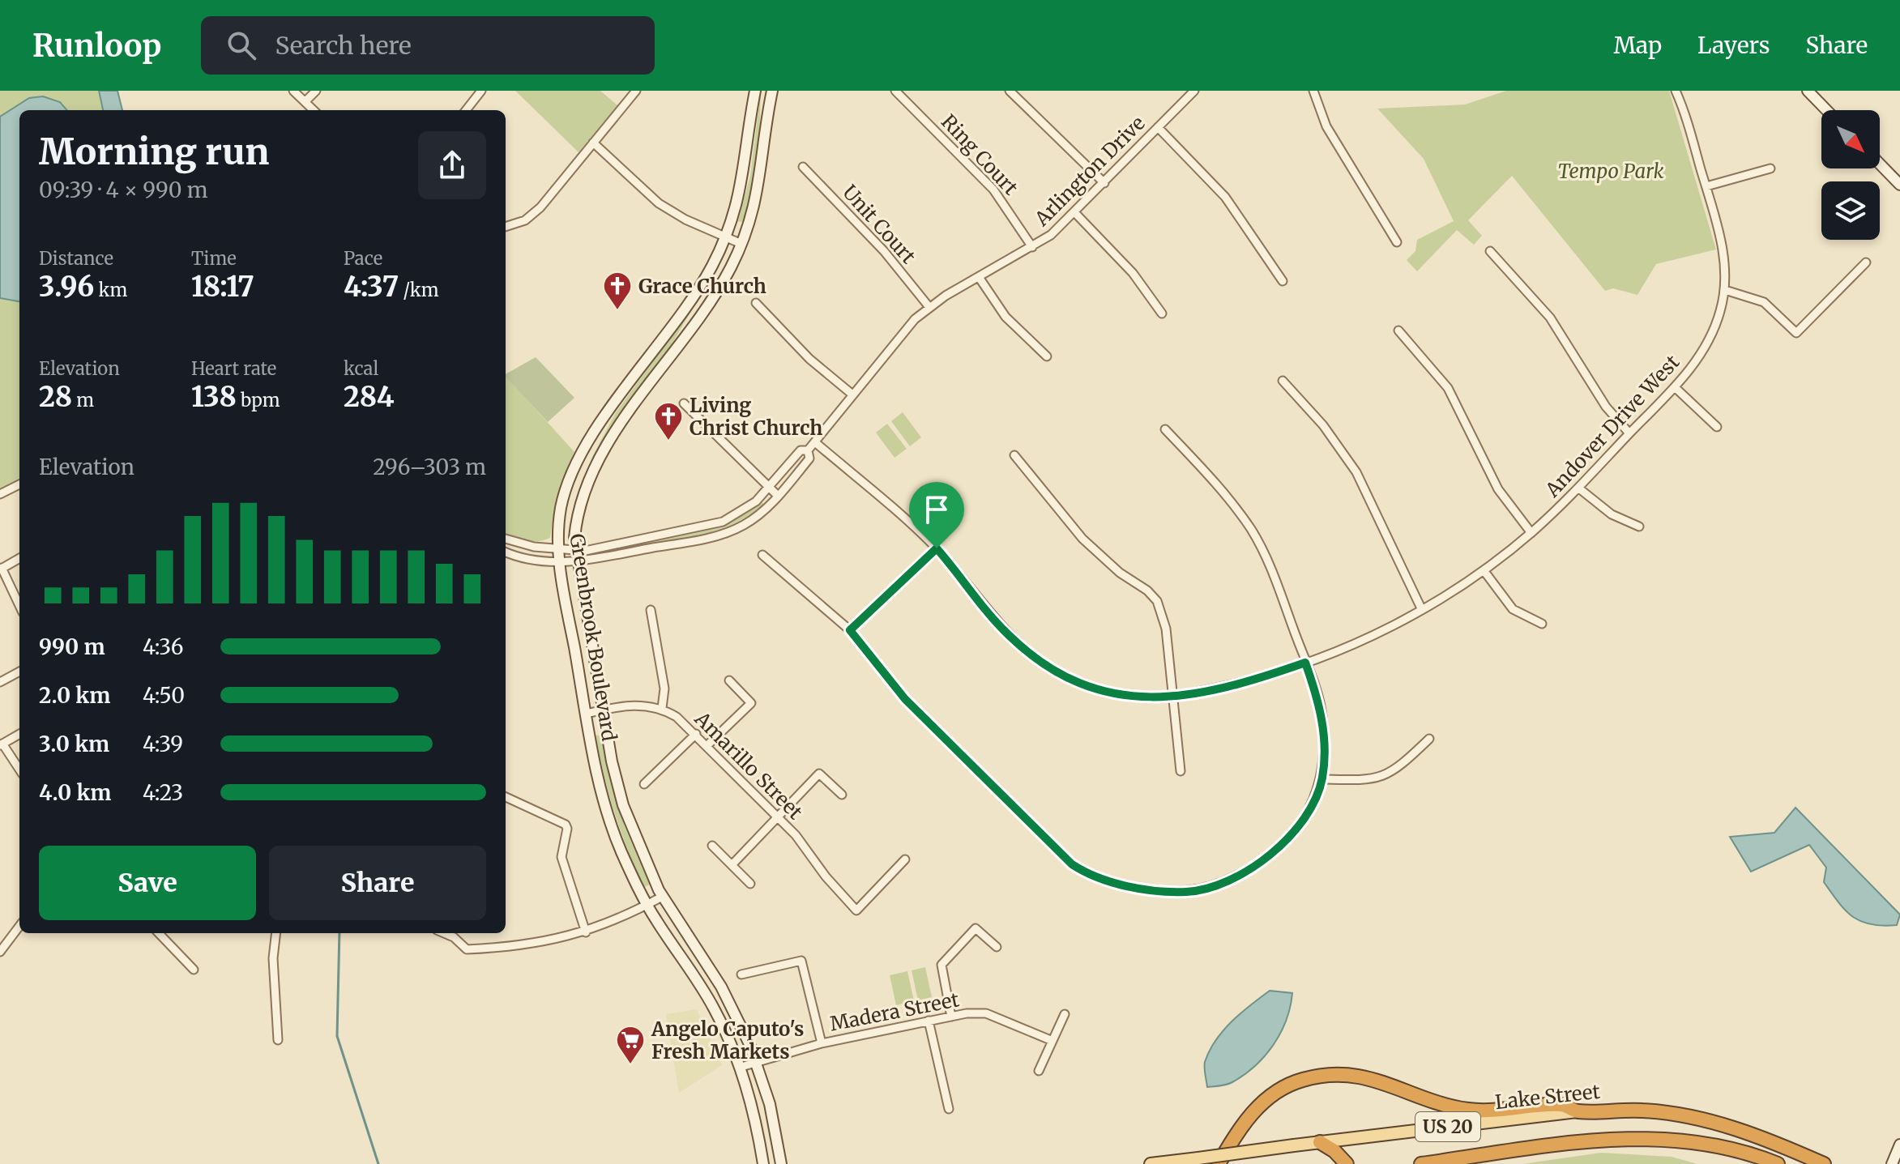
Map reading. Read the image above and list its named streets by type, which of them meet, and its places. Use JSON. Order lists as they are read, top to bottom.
{
  "streets": {
    "highway": ["Lake Street", "US 20"],
    "main road": ["Greenbrook Boulevard"],
    "street": [
      "Ring Court",
      "Arlington Drive",
      "Unit Court",
      "Andover Drive West",
      "Amarillo Street",
      "Madera Street"
    ]
  },
  "crossings": [
    ["Ring Court", "Arlington Drive"],
    ["Arlington Drive", "Unit Court"],
    ["Arlington Drive", "Andover Drive West"],
    ["Arlington Drive", "Greenbrook Boulevard"],
    ["Greenbrook Boulevard", "Madera Street"]
  ],
  "parks": ["Tempo Park"],
  "places": {
    "church": ["Grace Church", "Living Christ Church"],
    "supermarket": ["Angelo Caputo's Fresh Markets"]
  },
  "north": "bottom right",
  "page": {
    "header": "Runloop",
    "search": "Search here",
    "nav": ["Map", "Layers", "Share"],
    "heading": ["Morning run", "09:39 · 4 × 990 m"],
    "stats": [
      ["Distance", "3.96 km"],
      ["Time", "18:17"],
      ["Pace", "4:37 /km"],
      ["Elevation", "28 m"],
      ["Heart rate", "138 bpm"],
      ["kcal", "284"]
    ],
    "chart": ["Elevation", "296–303 m"],
    "list": [
      {
        "name": "990 m",
        "note": "4:36"
      },
      {
        "name": "2.0 km",
        "note": "4:50"
      },
      {
        "name": "3.0 km",
        "note": "4:39"
      },
      {
        "name": "4.0 km",
        "note": "4:23"
      }
    ],
    "buttons": ["Save", "Share"]
  }
}
